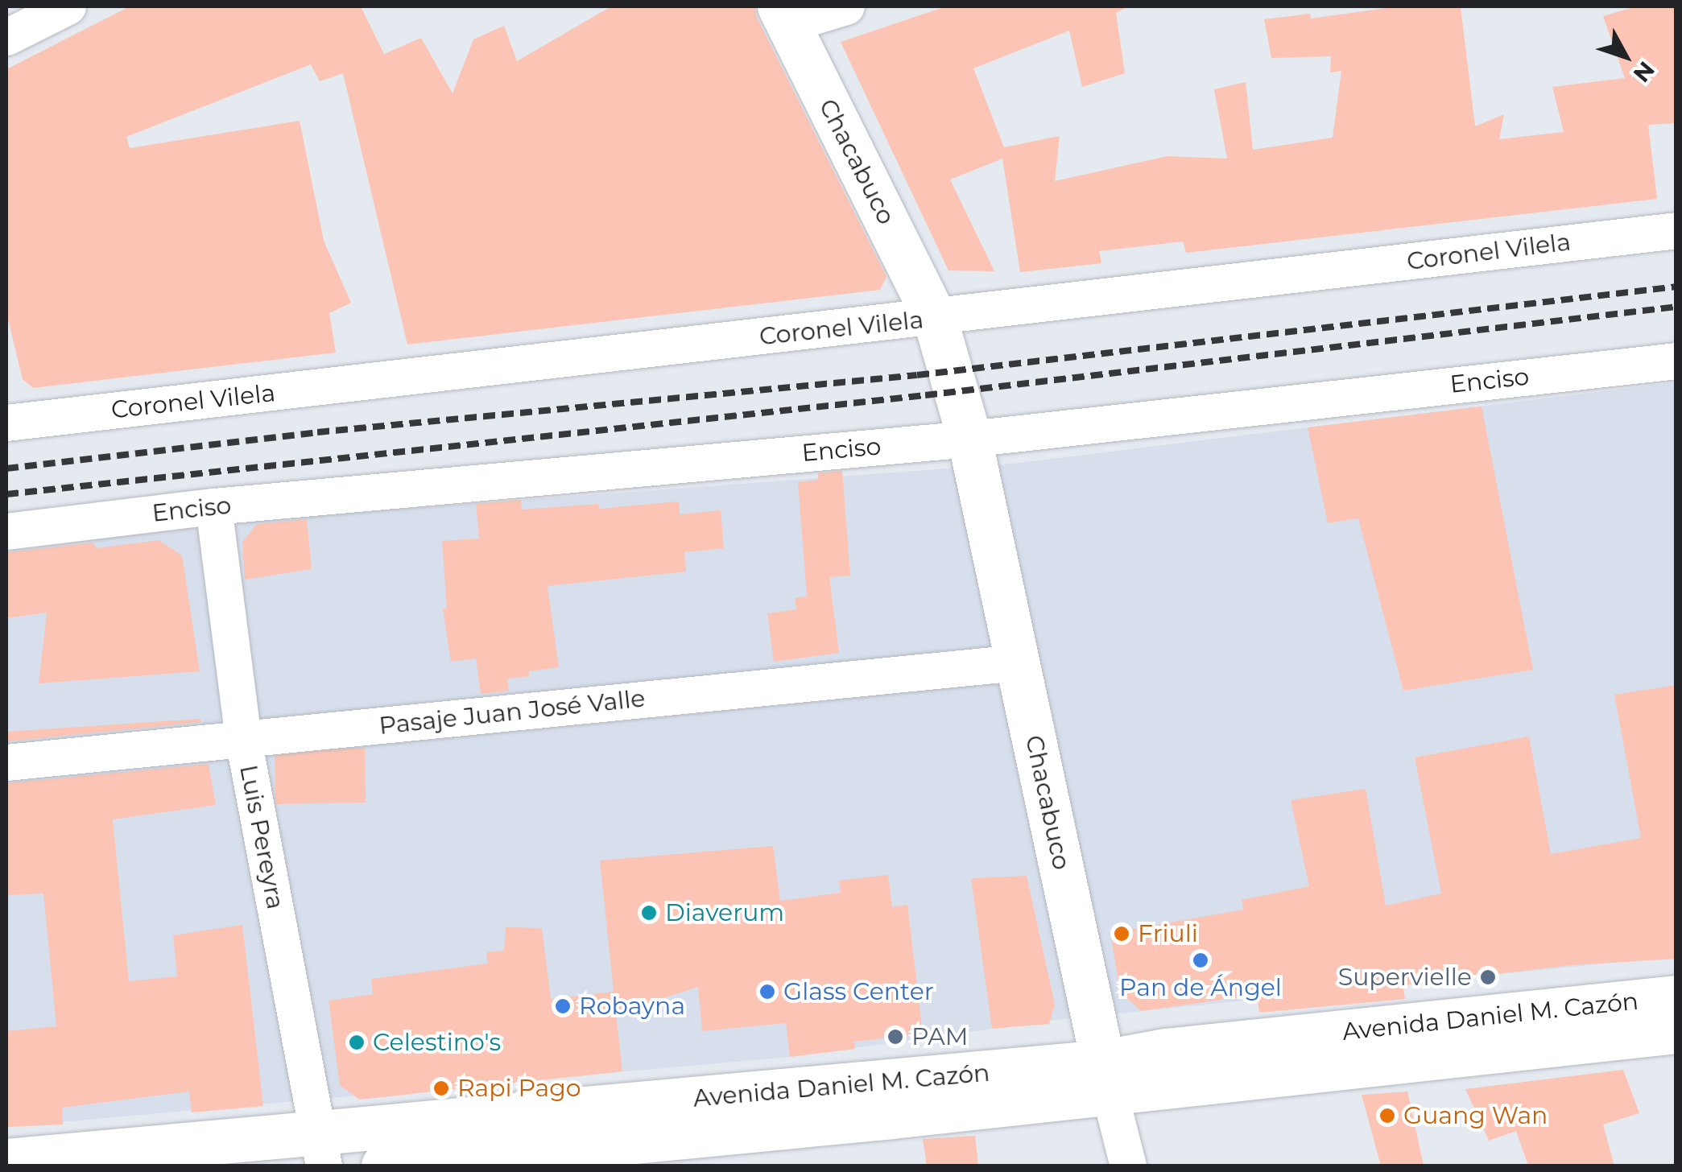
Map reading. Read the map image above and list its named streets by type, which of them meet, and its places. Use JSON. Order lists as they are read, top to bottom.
{
  "streets": {
    "main road": ["Chacabuco", "Avenida Daniel M. Cazón"],
    "street": [
      "Coronel Vilela",
      "Enciso",
      "Pasaje Juan José Valle",
      "Luis Pereyra"
    ]
  },
  "crossings": [
    ["Chacabuco", "Coronel Vilela"],
    ["Chacabuco", "Enciso"],
    ["Chacabuco", "Pasaje Juan José Valle"],
    ["Chacabuco", "Avenida Daniel M. Cazón"],
    ["Enciso", "Luis Pereyra"],
    ["Pasaje Juan José Valle", "Luis Pereyra"],
    ["Luis Pereyra", "Avenida Daniel M. Cazón"]
  ],
  "places": [
    "Diaverum",
    "Friuli",
    "Pan de Ángel",
    "Supervielle",
    "Glass Center",
    "Robayna",
    "PAM",
    "Celestino's",
    "Rapi Pago",
    "Guang Wan"
  ],
  "north": "bottom right"
}
